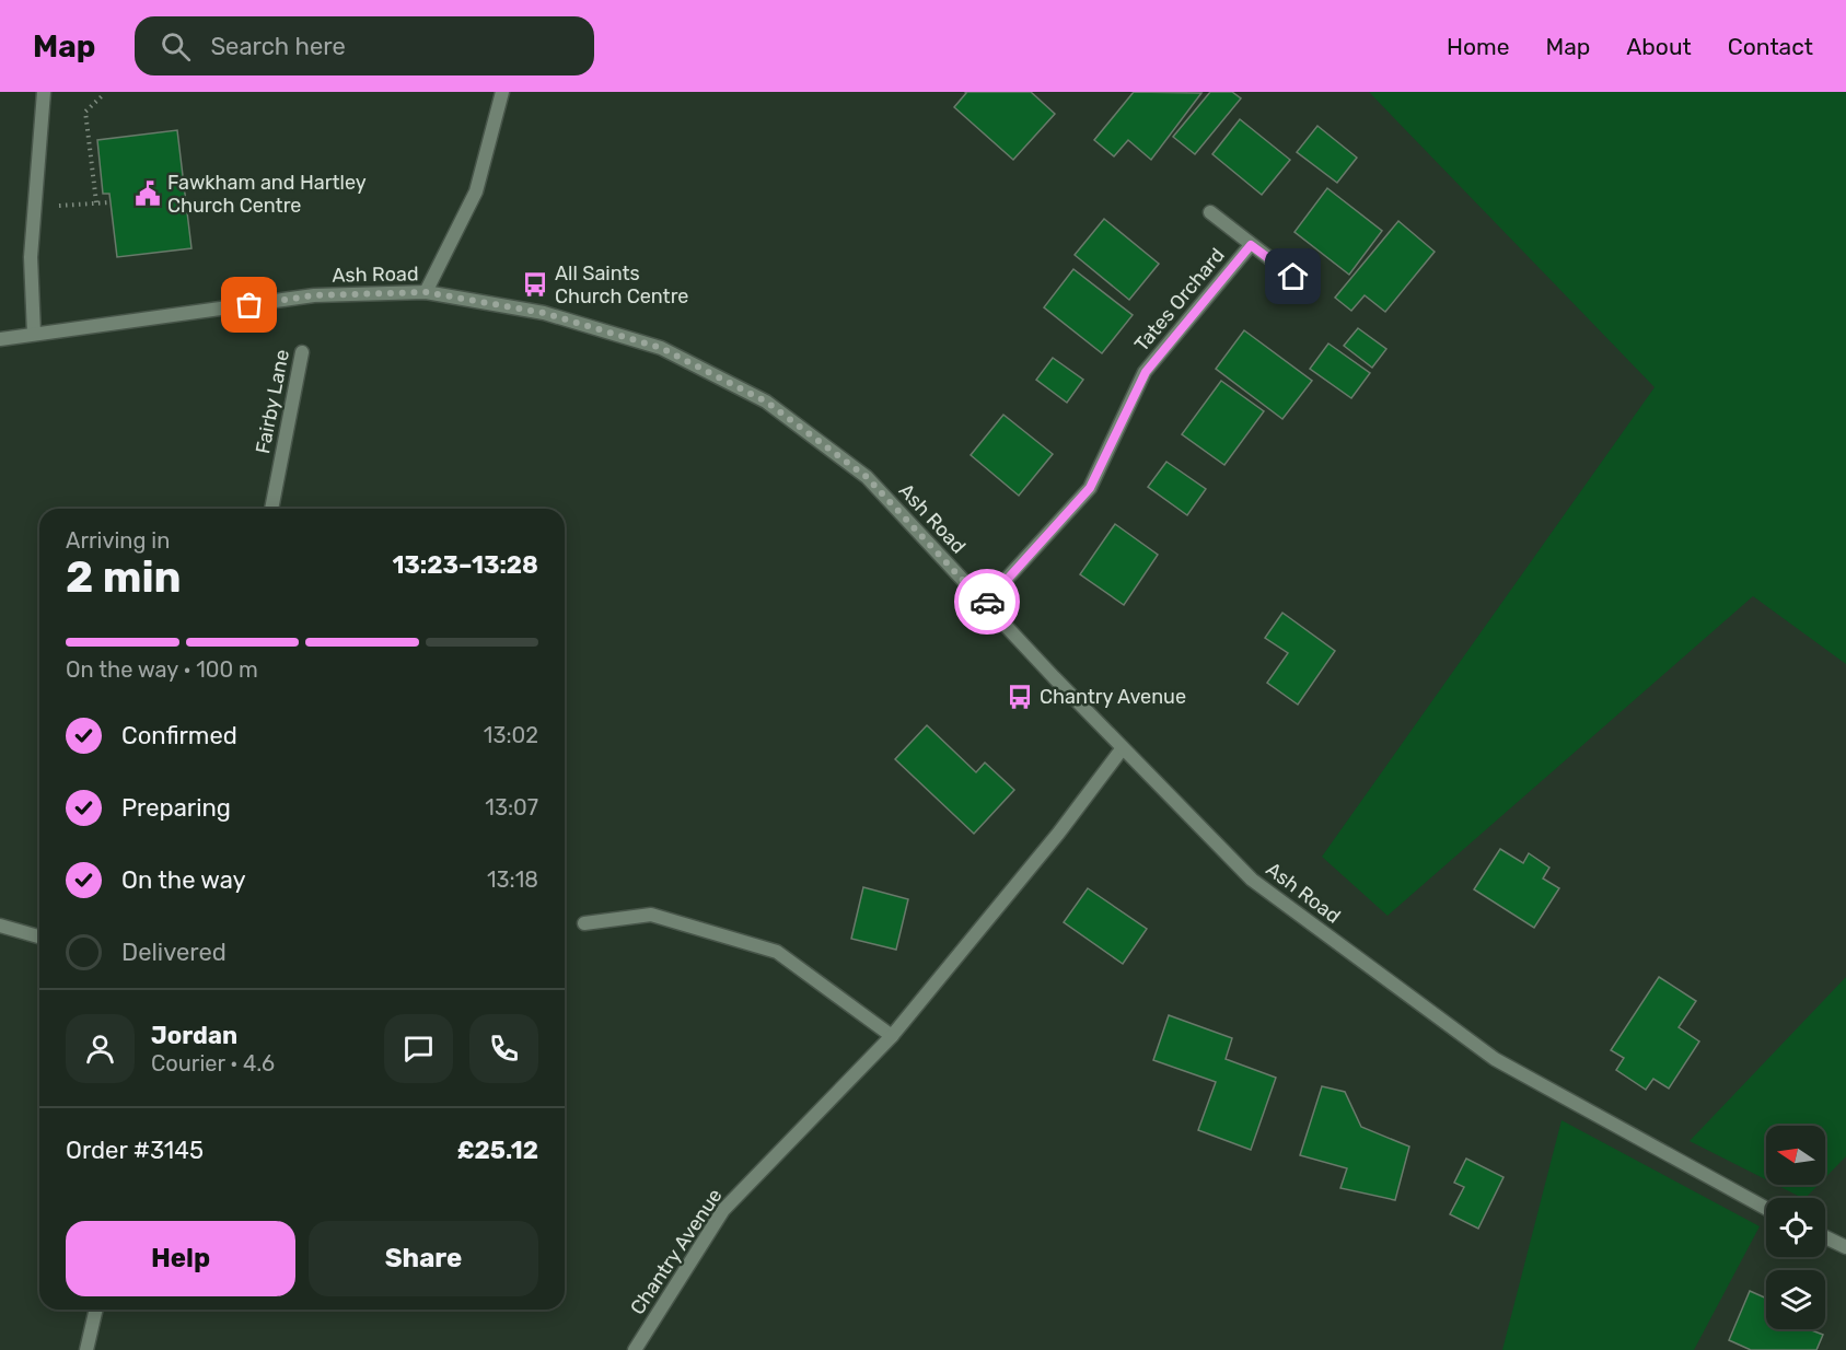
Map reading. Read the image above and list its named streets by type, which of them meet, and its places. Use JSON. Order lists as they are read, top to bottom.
{
  "streets": {
    "street": [
      "Ash Road",
      "Tates Orchard",
      "Fairby Lane",
      "Chantry Avenue"
    ]
  },
  "crossings": [
    ["Ash Road", "Tates Orchard"],
    ["Ash Road", "Chantry Avenue"]
  ],
  "places": {
    "public building": ["Fawkham and Hartley Church Centre"],
    "bus stop": ["All Saints Church Centre", "Chantry Avenue"]
  },
  "north": "left",
  "page": {
    "header": "Map",
    "search": "Search here",
    "nav": [
      "Home",
      "Map",
      "About",
      "Contact"
    ],
    "heading": ["2 min", "Arriving in", "13:23–13:28"],
    "panel": [
      "Jordan",
      "Courier · 4.6",
      "Order #3145",
      "£25.12"
    ],
    "bar": "On the way · 100 m",
    "list": [
      ["Confirmed", "13:02"],
      ["Preparing", "13:07"],
      ["On the way", "13:18"],
      "Delivered"
    ],
    "buttons": ["Help", "Share"]
  }
}
